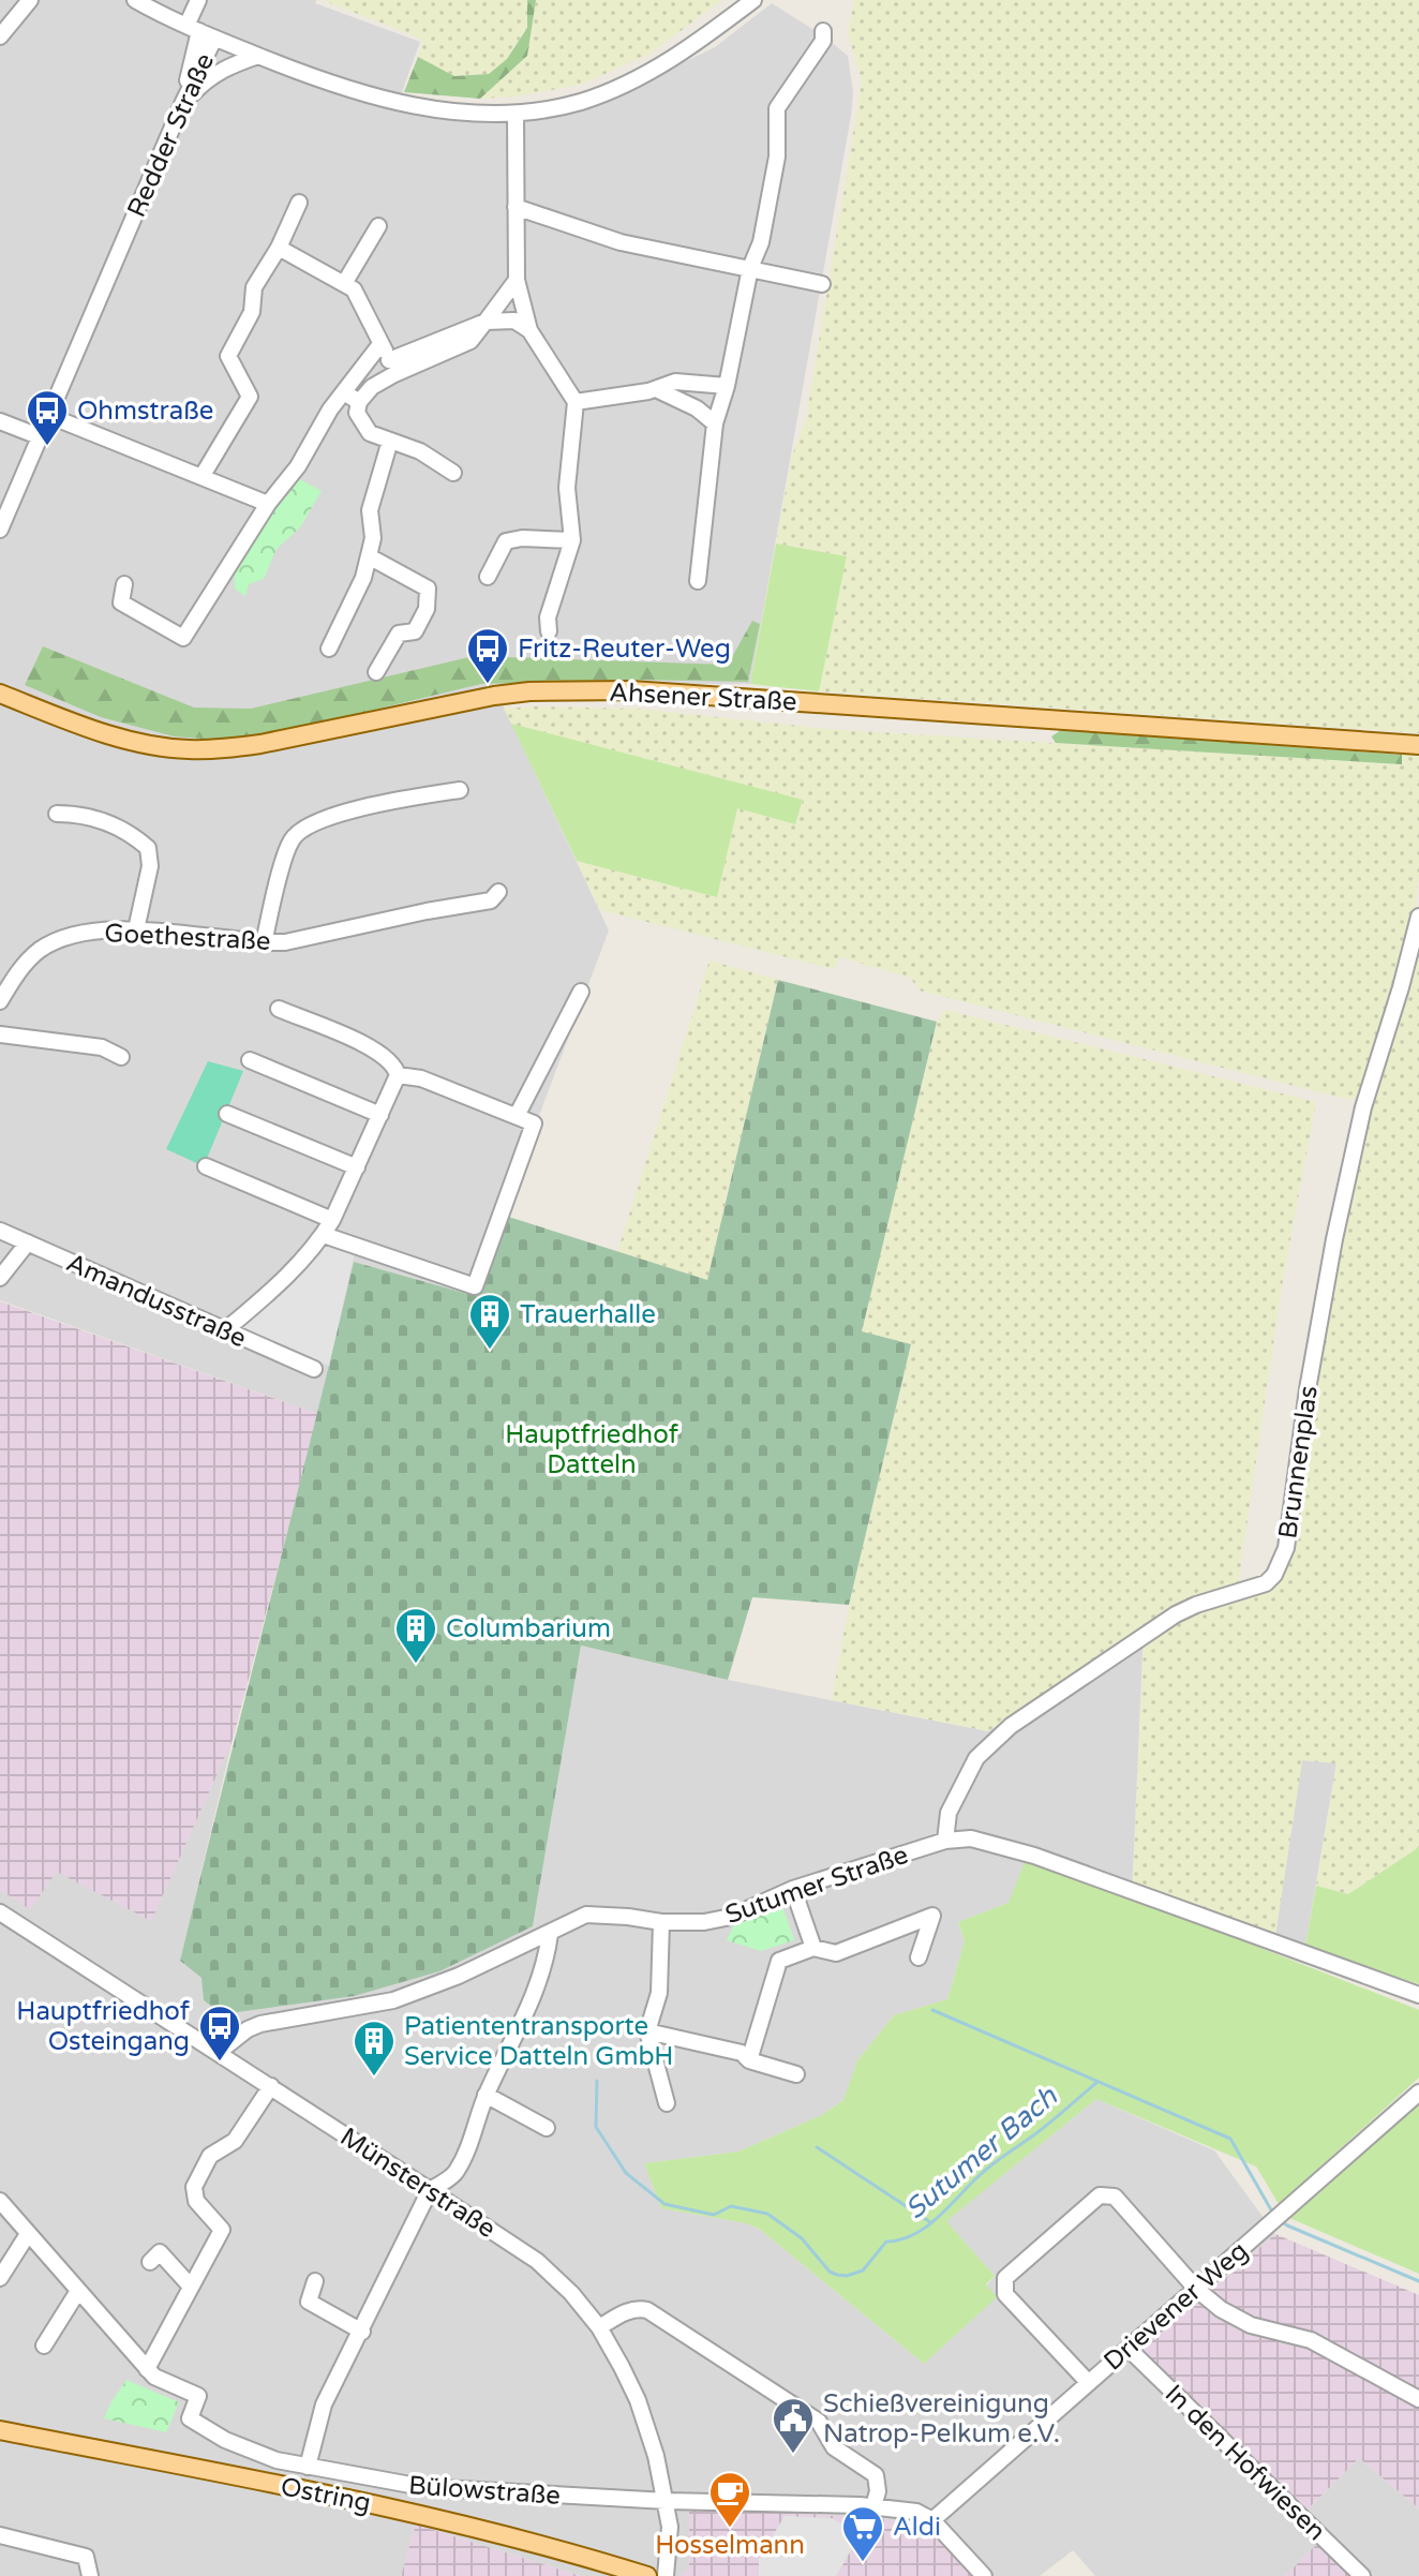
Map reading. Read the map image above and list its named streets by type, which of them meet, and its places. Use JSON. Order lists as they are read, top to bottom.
{
  "streets": {
    "main road": ["Ahsener Straße", "Ostring"],
    "street": [
      "Redder Straße",
      "Goethestraße",
      "Amandusstraße",
      "Brunnenplas",
      "Sutumer Straße",
      "Münsterstraße",
      "Drievener Weg",
      "In den Hofwiesen",
      "Bülowstraße"
    ]
  },
  "crossings": [
    ["Brunnenplas", "Sutumer Straße"],
    ["Sutumer Straße", "Münsterstraße"],
    ["Münsterstraße", "Bülowstraße"],
    ["Drievener Weg", "In den Hofwiesen"],
    ["Drievener Weg", "Bülowstraße"]
  ],
  "water": ["Sutumer Bach"],
  "parks": ["Hauptfriedhof Datteln"],
  "places": {
    "bus stop": ["Ohmstraße", "Fritz-Reuter-Weg", "Hauptfriedhof Osteingang"],
    "building": ["Trauerhalle", "Columbarium", "Patiententransporte Service Datteln GmbH"],
    "public building": ["Schießvereinigung Natrop-Pelkum e.V."],
    "cafe": ["Hosselmann"],
    "supermarket": ["Aldi"]
  }
}
